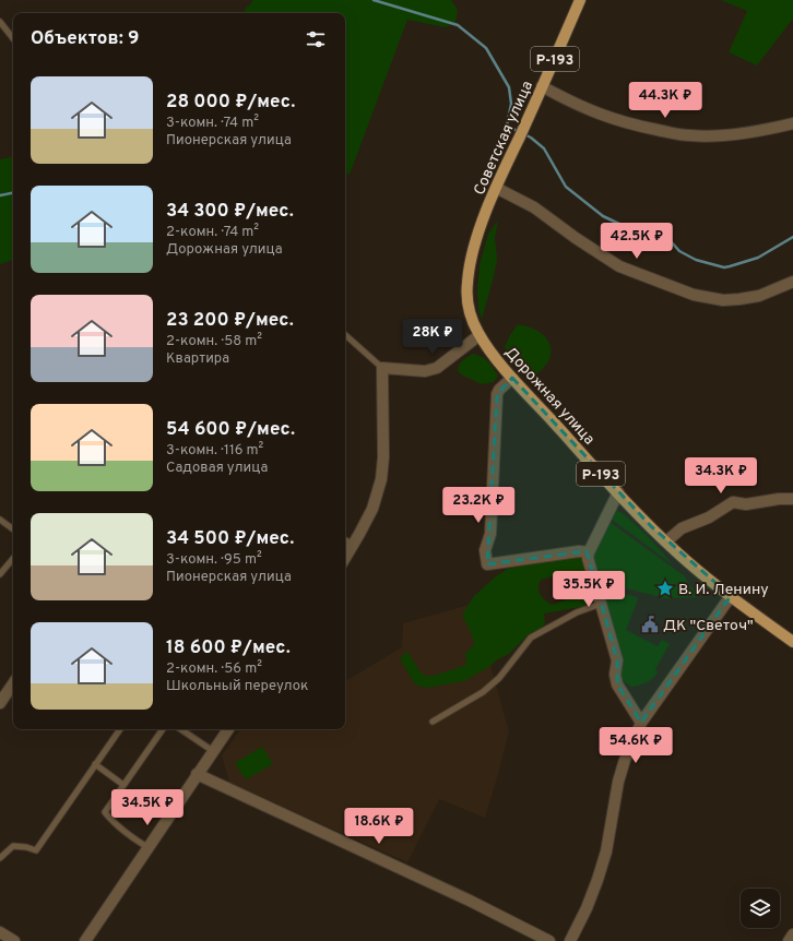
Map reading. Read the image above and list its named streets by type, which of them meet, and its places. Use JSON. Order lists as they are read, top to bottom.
{
  "streets": {
    "main road": ["Р-193", "Советская улица", "Дорожная улица"]
  },
  "crossings": [
    ["Советская улица", "Дорожная улица"]
  ],
  "places": {
    "place": ["В. И. Ленину"],
    "public building": ["ДК \"Светоч\""]
  },
  "page": {
    "heading": "Объектов: 9",
    "list": [
      {
        "name": "28 000 ₽/мес.",
        "note": "3-комн. · 74 m² · Пионерская улица"
      },
      {
        "name": "34 300 ₽/мес.",
        "note": "2-комн. · 74 m² · Дорожная улица"
      },
      {
        "name": "23 200 ₽/мес.",
        "note": "2-комн. · 58 m² · Квартира"
      },
      {
        "name": "54 600 ₽/мес.",
        "note": "3-комн. · 116 m² · Садовая улица"
      },
      {
        "name": "34 500 ₽/мес.",
        "note": "3-комн. · 95 m² · Пионерская улица"
      },
      {
        "name": "18 600 ₽/мес.",
        "note": "2-комн. · 56 m² · Школьный переулок"
      }
    ],
    "price": [
      "44.3K ₽",
      "42.5K ₽",
      "28K ₽",
      "34.3K ₽",
      "23.2K ₽",
      "35.5K ₽",
      "54.6K ₽",
      "34.5K ₽",
      "18.6K ₽"
    ]
  }
}
